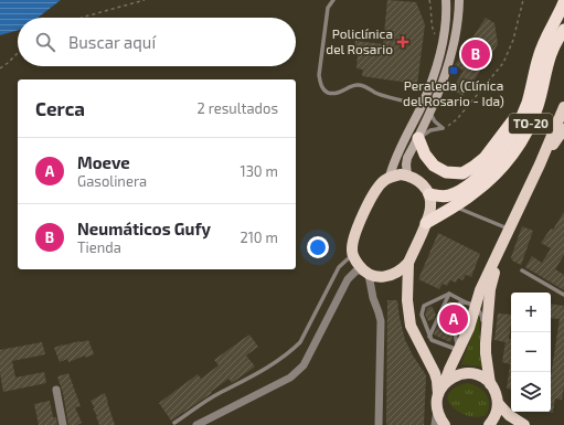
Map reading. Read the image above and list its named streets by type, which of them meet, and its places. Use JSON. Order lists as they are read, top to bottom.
{
  "streets": {
    "highway": ["TO-20"]
  },
  "places": {
    "health": ["Policlínica del Rosario"],
    "transit": ["Peraleda (Clínica del Rosario - Ida)"]
  },
  "page": {
    "search": "Buscar aquí",
    "pins": ["B", "A"],
    "heading": ["Cerca", "2 resultados"],
    "list": [
      {
        "mark": "A",
        "name": "Moeve",
        "note": "Gasolinera",
        "value": "130 m"
      },
      {
        "mark": "B",
        "name": "Neumáticos Gufy",
        "note": "Tienda",
        "value": "210 m"
      }
    ],
    "map_buttons": ["+", "−"]
  }
}
